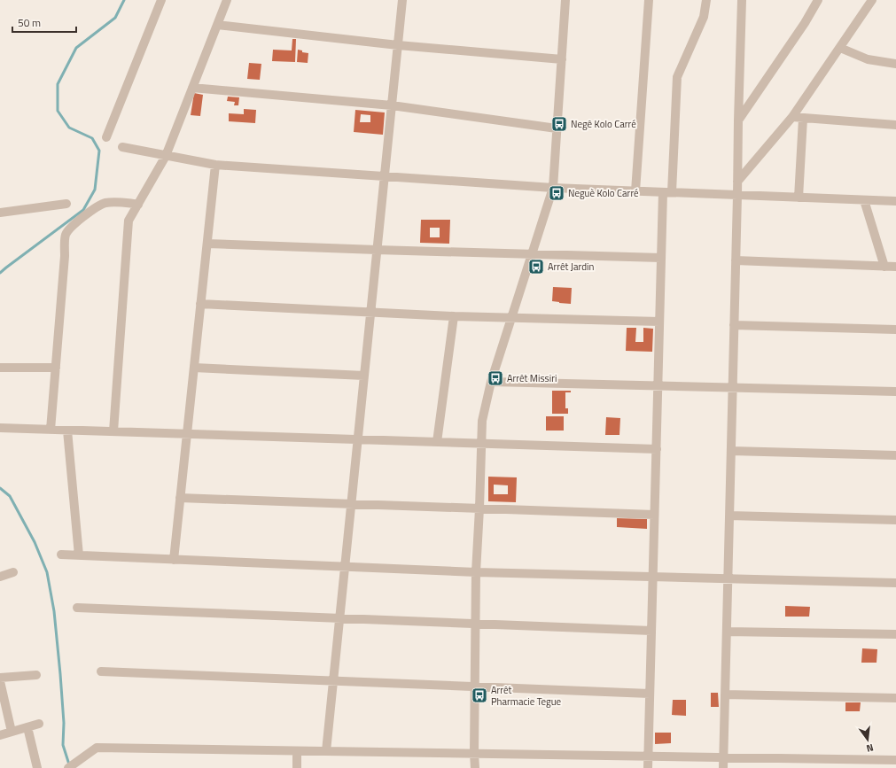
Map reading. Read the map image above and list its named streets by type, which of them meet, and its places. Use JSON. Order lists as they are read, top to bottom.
{
  "places": {
    "bus stop": [
      "Negê Kolo Carré",
      "Neguè Kolo Carré",
      "Arrêt Jardin",
      "Arrêt Missiri",
      "Arrêt Pharmacie Tegue"
    ]
  },
  "scale_bar": "50 m",
  "north": "bottom"
}
